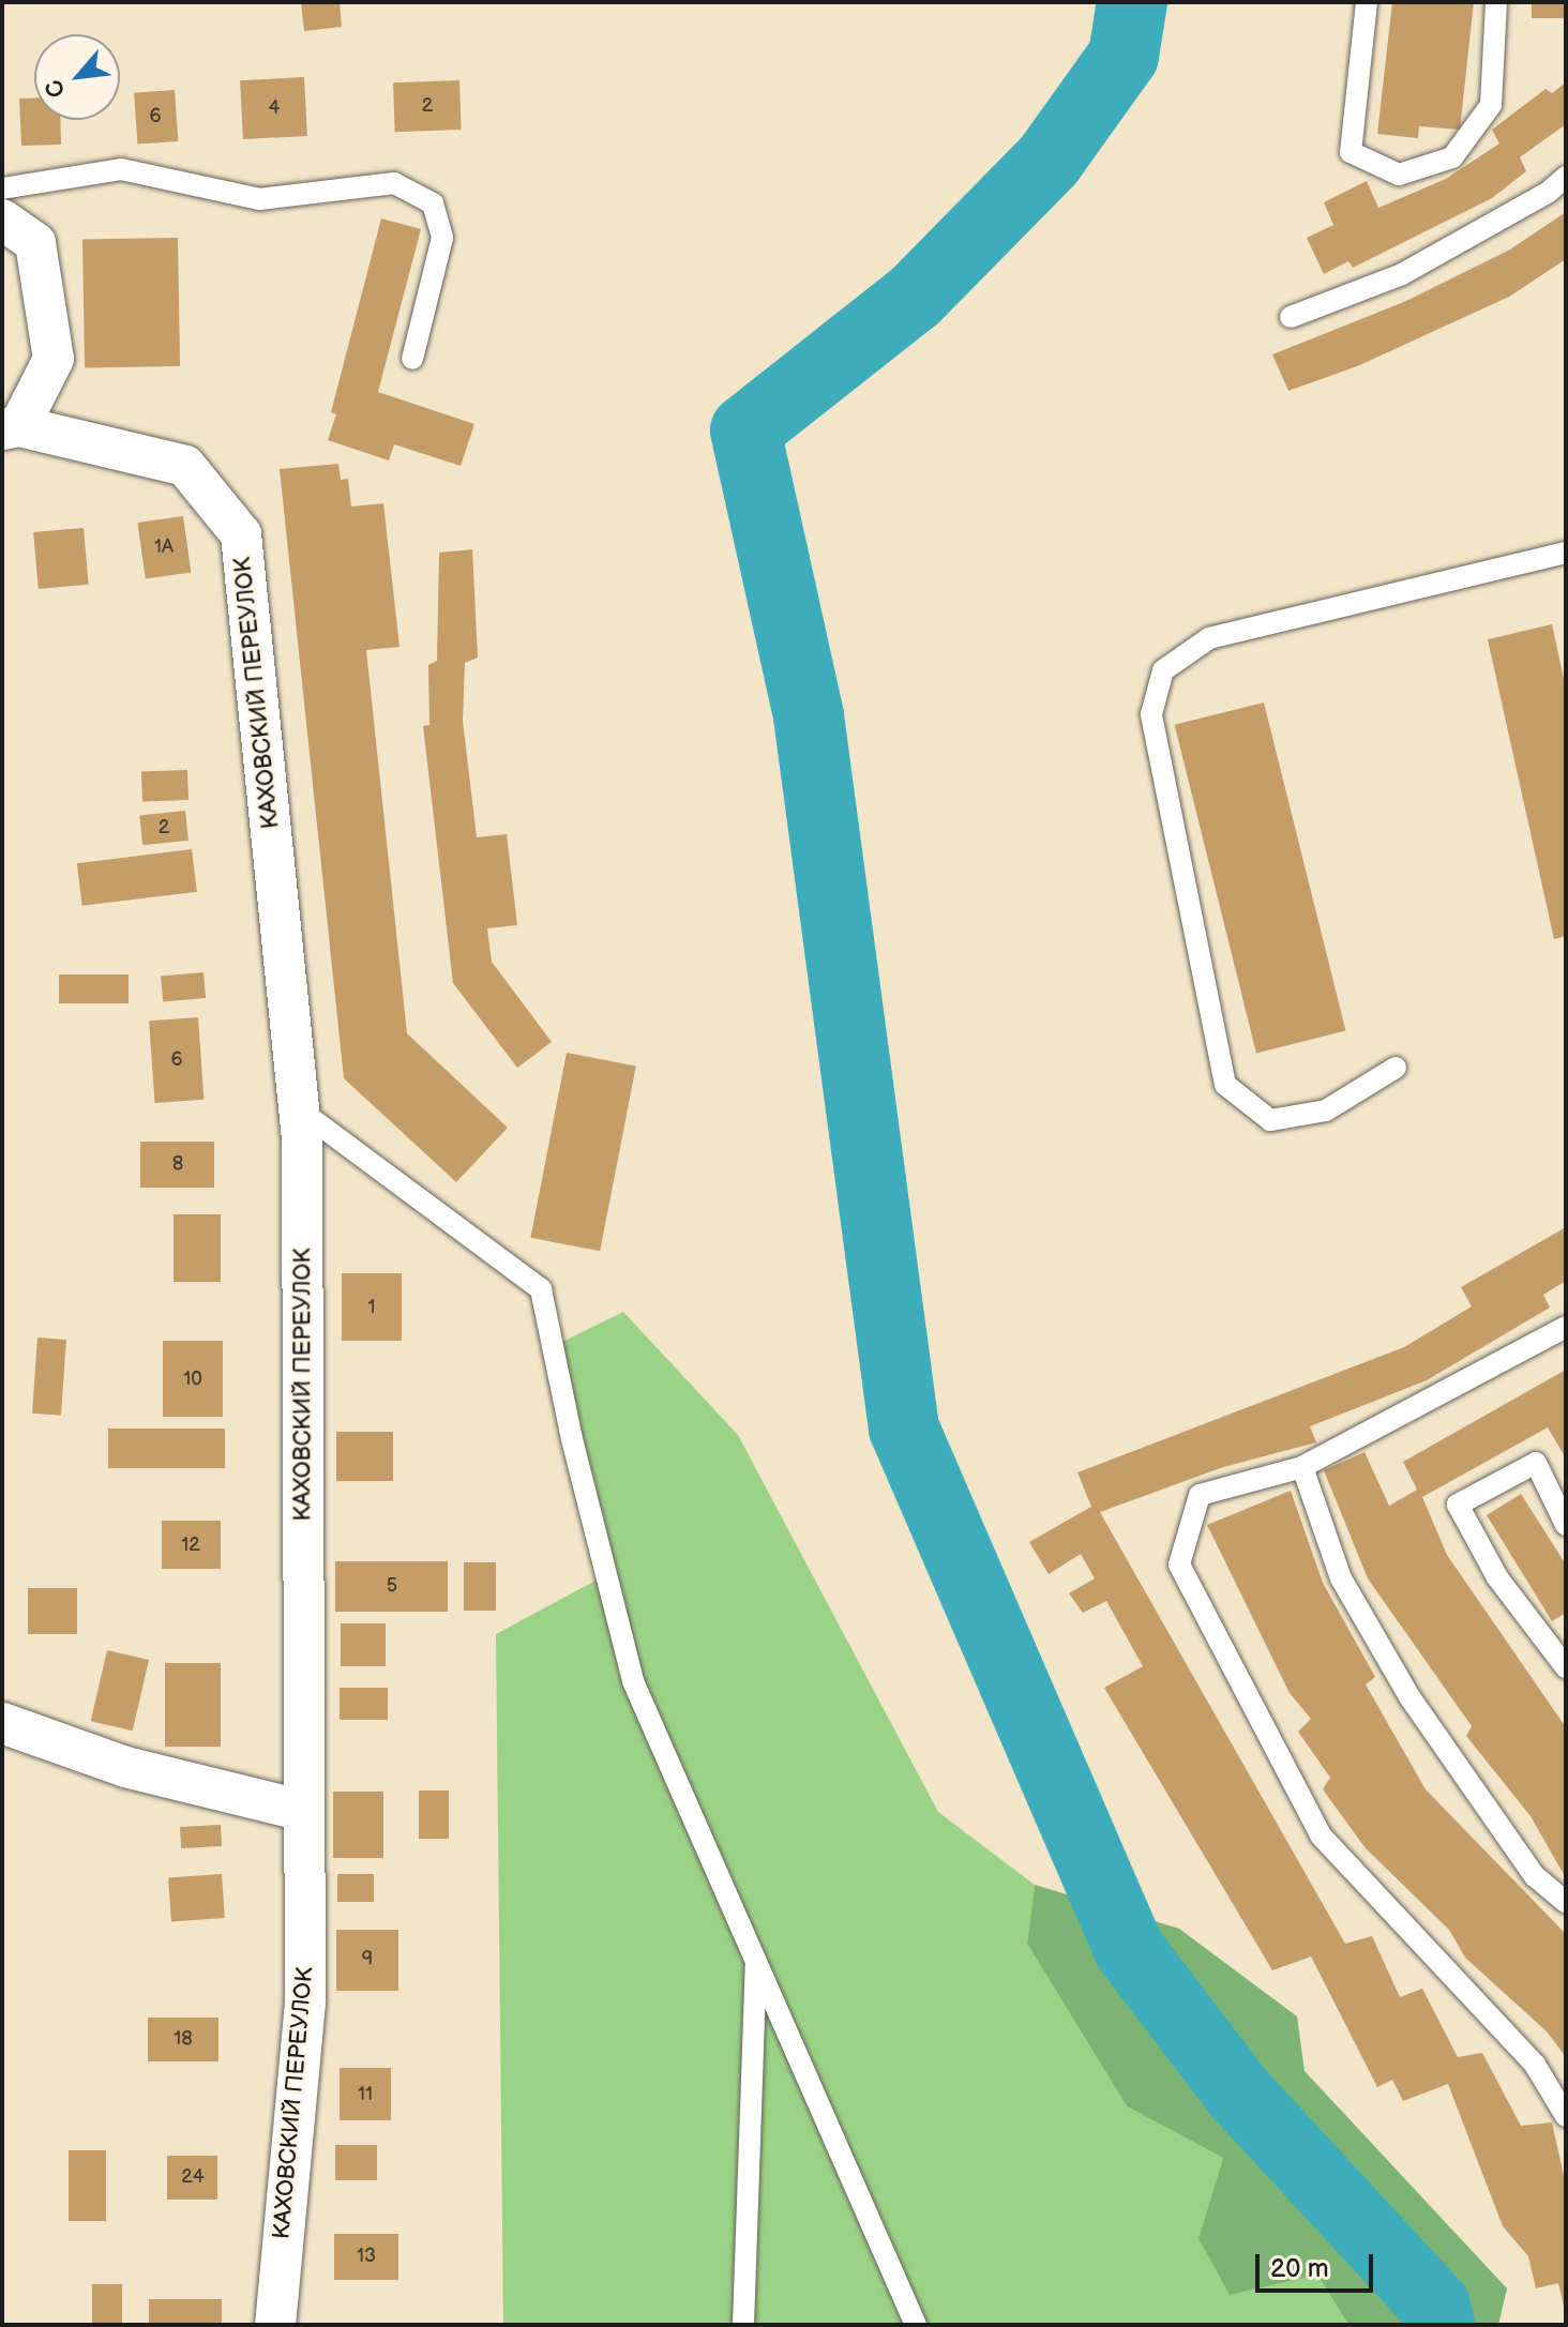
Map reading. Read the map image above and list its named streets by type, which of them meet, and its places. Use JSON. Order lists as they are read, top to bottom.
{
  "streets": {
    "street": ["КАХОВСКИЙ ПЕРЕУЛОК"]
  },
  "house_numbers": [
    "2",
    "4",
    "6",
    "1А",
    "2",
    "6",
    "8",
    "1",
    "10",
    "12",
    "5",
    "9",
    "18",
    "11",
    "24",
    "13"
  ],
  "scale_bar": "20 m",
  "north": "bottom left"
}
